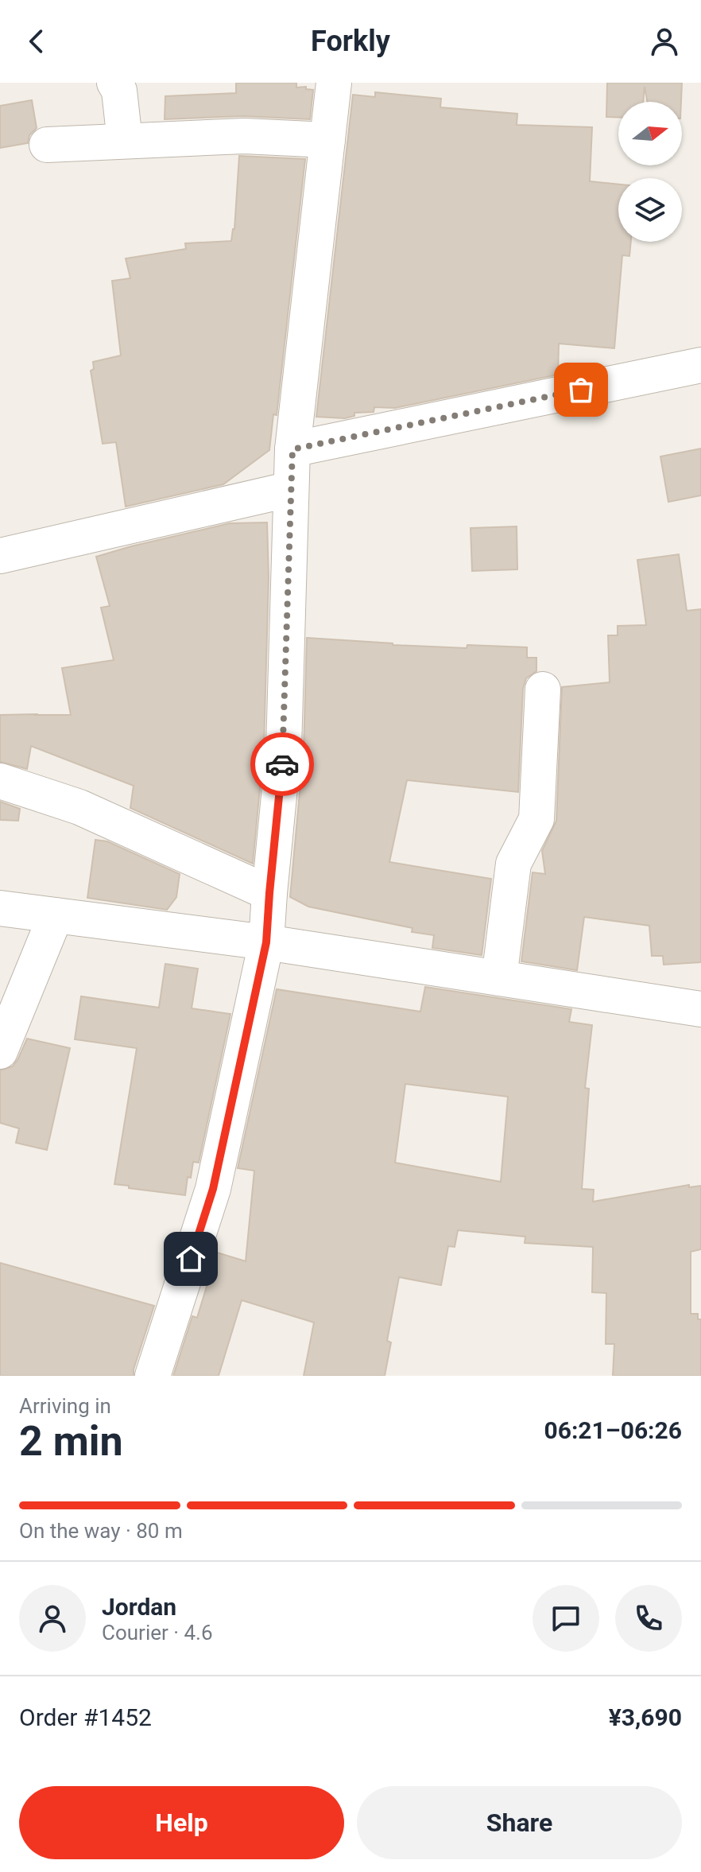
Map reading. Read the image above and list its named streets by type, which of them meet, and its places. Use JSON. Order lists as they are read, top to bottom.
{
  "north": "right",
  "page": {
    "header": "Forkly",
    "heading": ["2 min", "Arriving in", "06:21–06:26"],
    "panel": [
      "Jordan",
      "Courier · 4.6",
      "Order #1452",
      "¥3,690"
    ],
    "bar": "On the way · 80 m",
    "buttons": ["Help", "Share"]
  }
}
